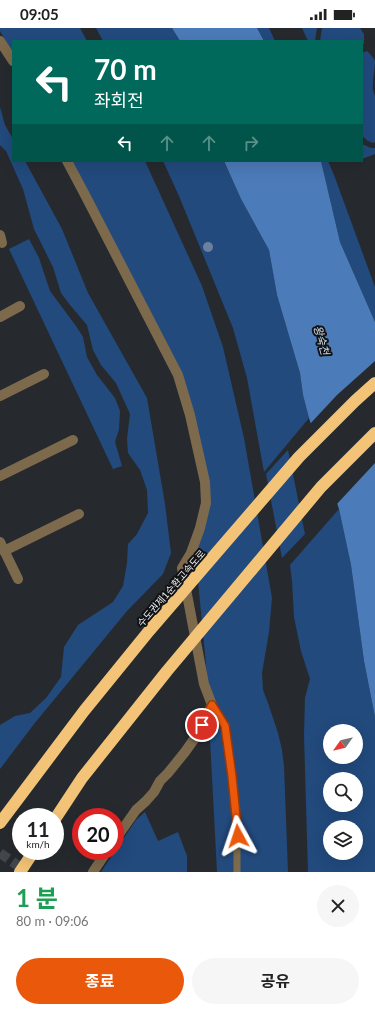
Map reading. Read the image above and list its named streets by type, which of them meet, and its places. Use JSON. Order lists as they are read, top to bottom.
{
  "streets": {
    "highway": ["수도권제1순환고속도로"]
  },
  "water": ["왕숙천"],
  "north": "bottom left",
  "page": {
    "status": "09:05",
    "turn": ["70 m", "좌회전"],
    "speed": "11 km/h",
    "limit": "20",
    "heading": ["1 분", "80 m · 09:06"],
    "buttons": ["종료", "공유"]
  }
}
